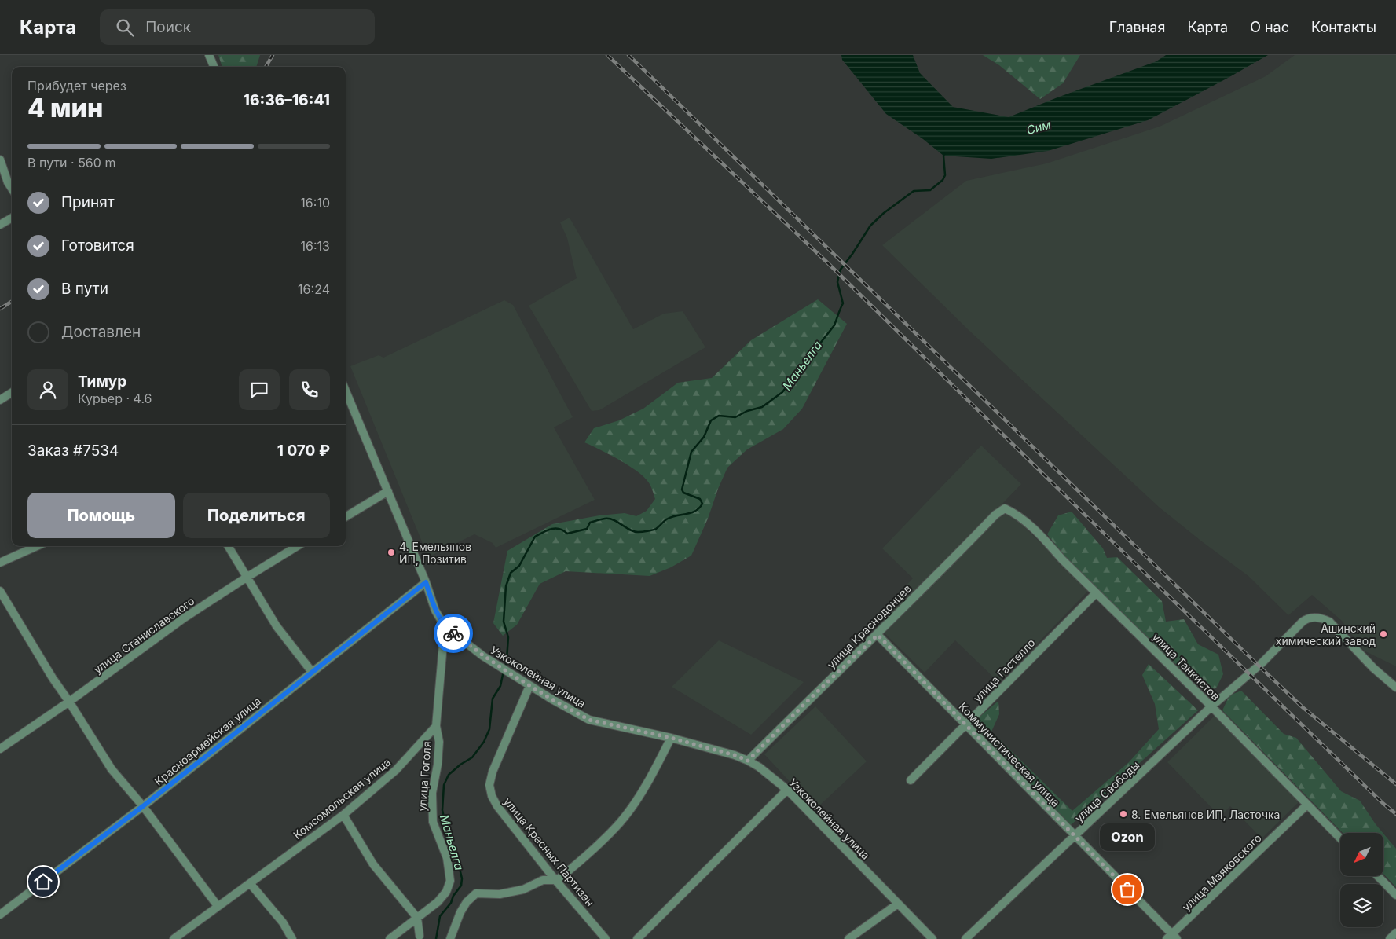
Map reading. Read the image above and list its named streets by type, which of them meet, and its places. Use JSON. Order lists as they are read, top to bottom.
{
  "streets": {
    "street": [
      "улица Краснодонцев",
      "улица Станиславского",
      "улица Танкистов",
      "улица Гастелло",
      "Узкоколейная улица",
      "Красноармейская улица",
      "Коммунистическая улица",
      "улица Гоголя",
      "улица Свободы",
      "Комсомольская улица",
      "улица Красных Партизан",
      "улица Маяковского"
    ]
  },
  "crossings": [
    ["улица Краснодонцев", "улица Танкистов"],
    ["улица Краснодонцев", "Узкоколейная улица"],
    ["улица Краснодонцев", "Коммунистическая улица"],
    ["улица Танкистов", "улица Гастелло"],
    ["улица Танкистов", "улица Свободы"],
    ["улица Танкистов", "улица Маяковского"],
    ["улица Гастелло", "Коммунистическая улица"],
    ["Узкоколейная улица", "Красноармейская улица"],
    ["Узкоколейная улица", "улица Красных Партизан"],
    ["Коммунистическая улица", "улица Свободы"],
    ["Коммунистическая улица", "улица Маяковского"],
    ["улица Гоголя", "Комсомольская улица"]
  ],
  "water": ["Сим", "Маньелга"],
  "places": [
    "4. Емельянов ИП, Позитив",
    "Ашинский химический завод",
    "8. Емельянов ИП, Ласточка",
    "Ozon"
  ],
  "north": "bottom left",
  "page": {
    "header": "Карта",
    "search": "Поиск",
    "nav": [
      "Главная",
      "Карта",
      "О нас",
      "Контакты"
    ],
    "heading": ["4 мин", "Прибудет через", "16:36–16:41"],
    "panel": [
      "Тимур",
      "Курьер · 4.6",
      "Заказ #7534",
      "1 070 ₽"
    ],
    "bar": "В пути · 560 m",
    "list": [
      ["Принят", "16:10"],
      ["Готовится", "16:13"],
      ["В пути", "16:24"],
      "Доставлен"
    ],
    "buttons": ["Помощь", "Поделиться"],
    "bubble": "Ozon"
  }
}
